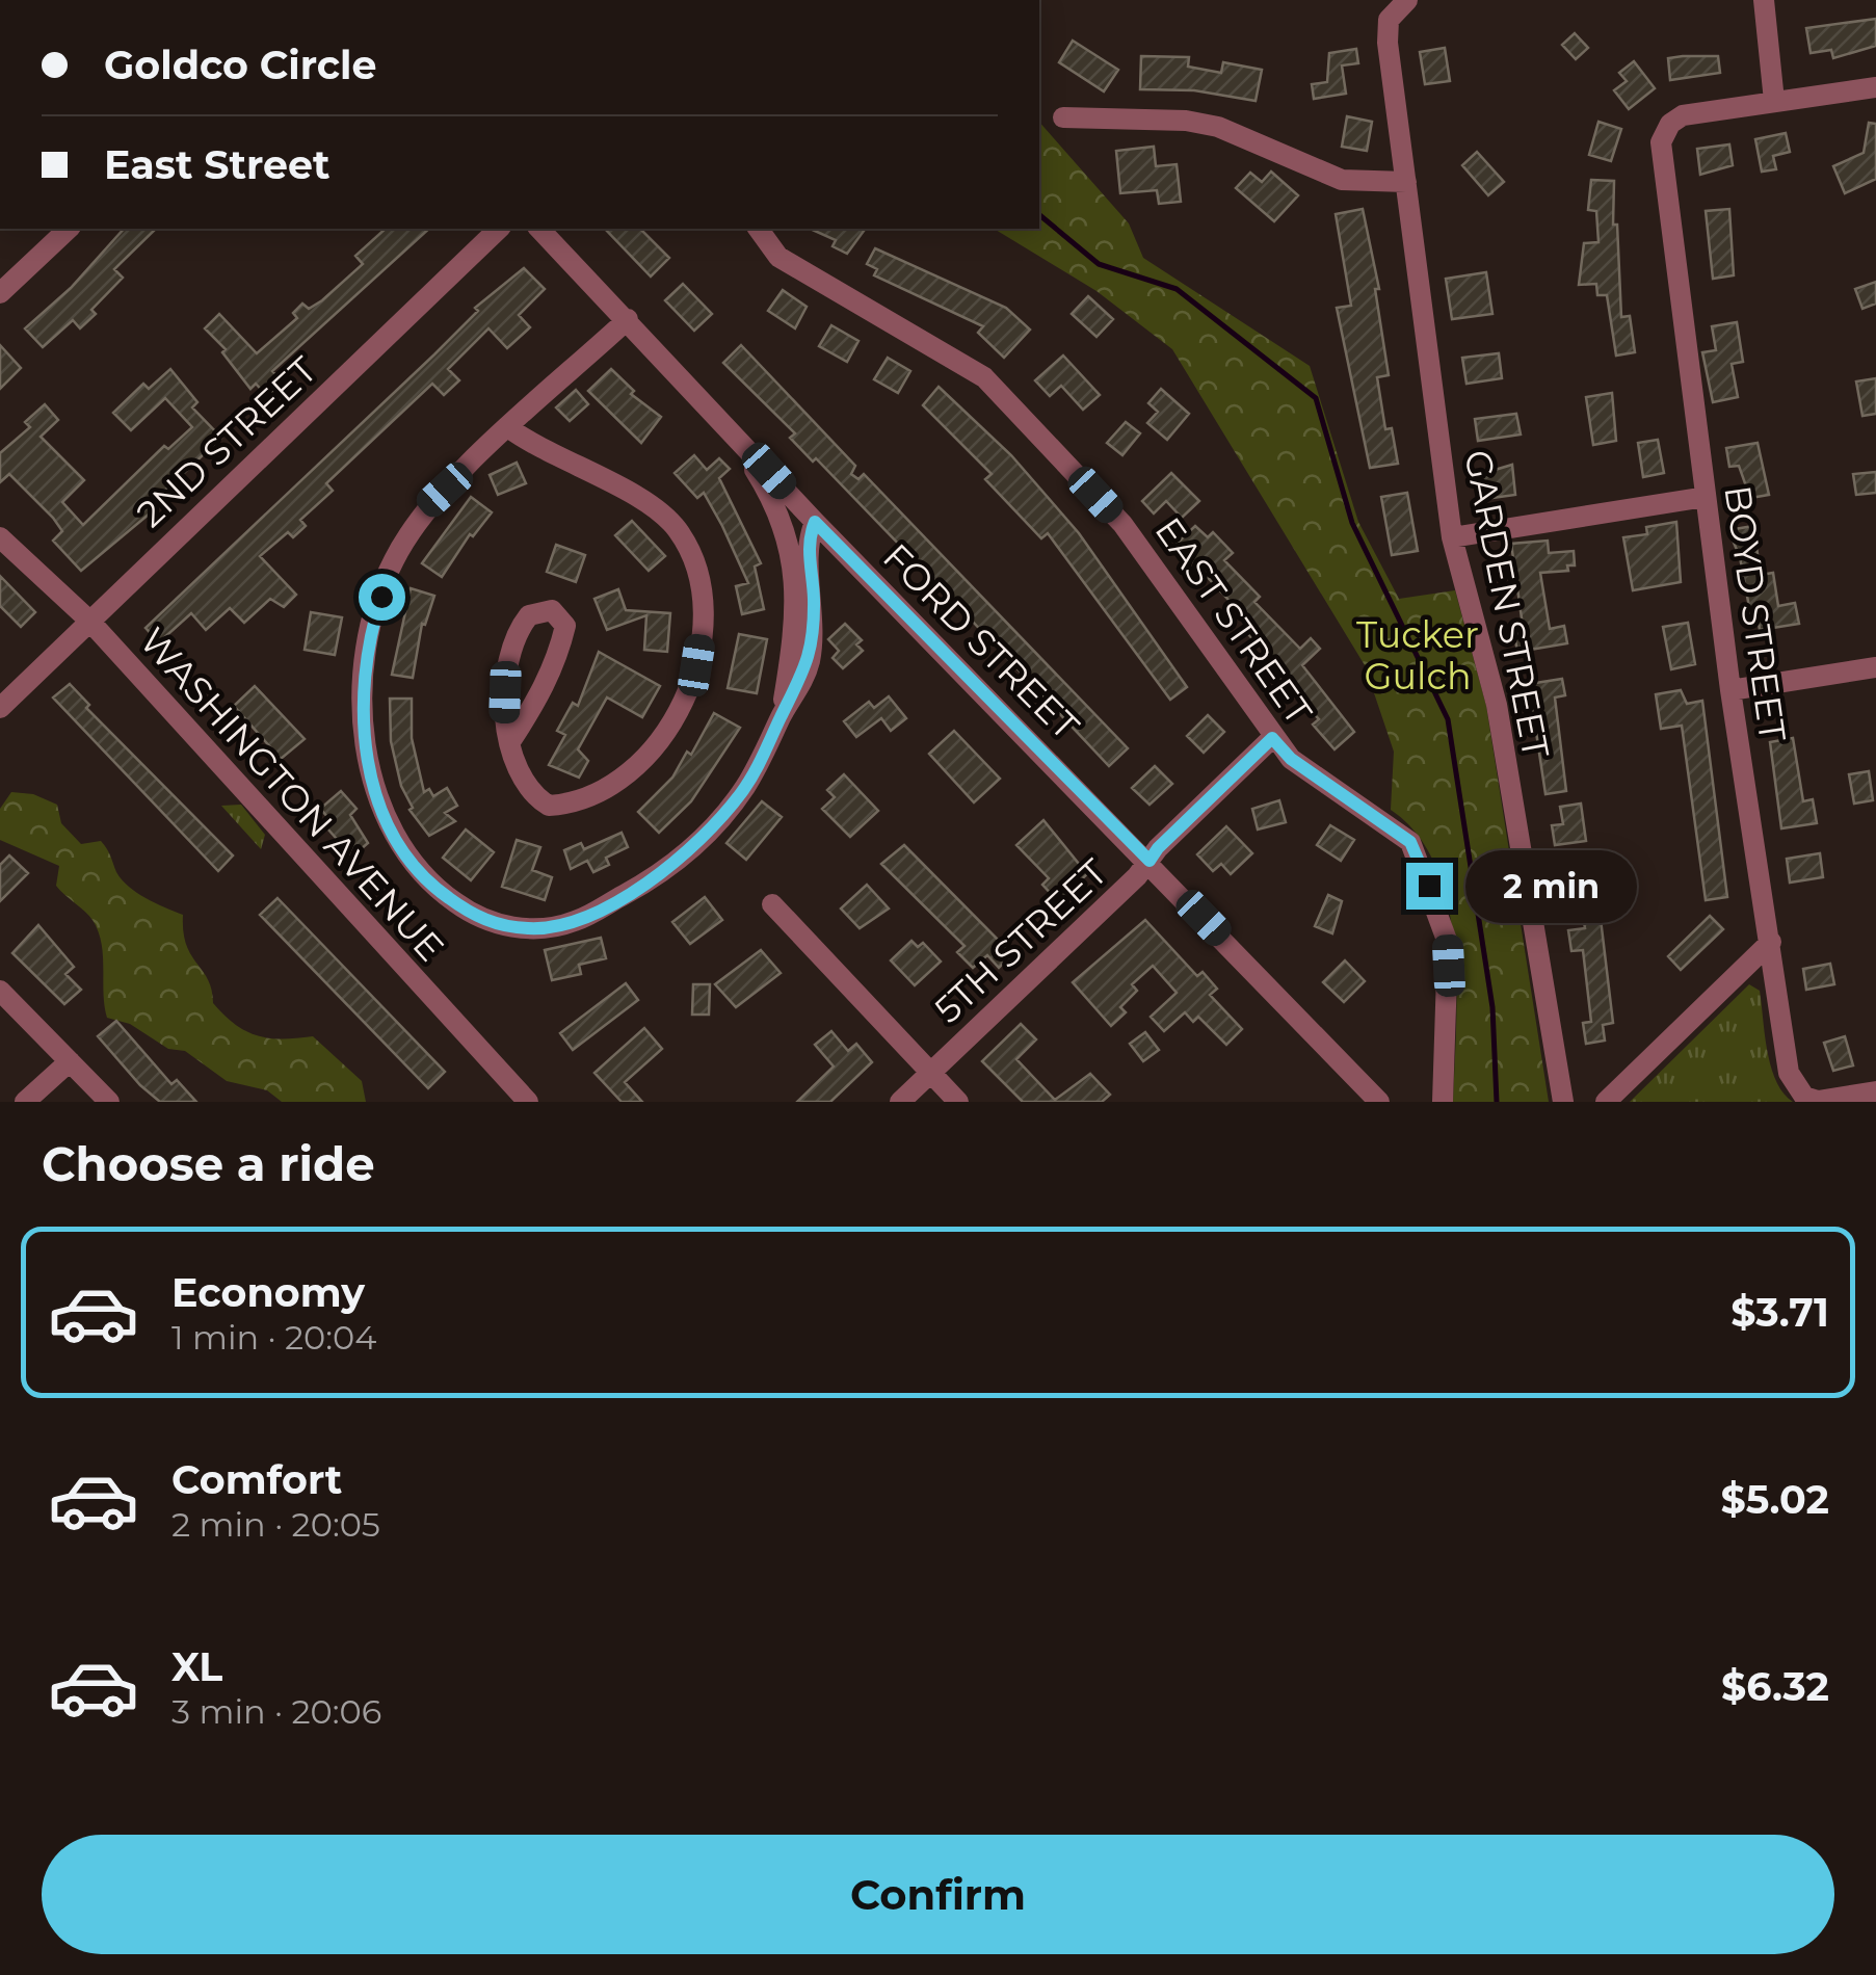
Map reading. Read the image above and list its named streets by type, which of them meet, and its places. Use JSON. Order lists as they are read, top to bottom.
{
  "streets": {
    "street": [
      "2ND STREET",
      "GARDEN STREET",
      "BOYD STREET",
      "EAST STREET",
      "FORD STREET",
      "WASHINGTON AVENUE",
      "5TH STREET"
    ]
  },
  "crossings": [
    ["2ND STREET", "WASHINGTON AVENUE"],
    ["EAST STREET", "5TH STREET"],
    ["FORD STREET", "5TH STREET"]
  ],
  "parks": ["Tucker Gulch"],
  "page": {
    "banner": ["Goldco Circle", "East Street"],
    "bubble": "2 min",
    "heading": "Choose a ride",
    "list": [
      {
        "name": "Economy",
        "note": "1 min · 20:04",
        "value": "$3.71"
      },
      {
        "name": "Comfort",
        "note": "2 min · 20:05",
        "value": "$5.02"
      },
      {
        "name": "XL",
        "note": "3 min · 20:06",
        "value": "$6.32"
      }
    ],
    "buttons": "Confirm"
  }
}
